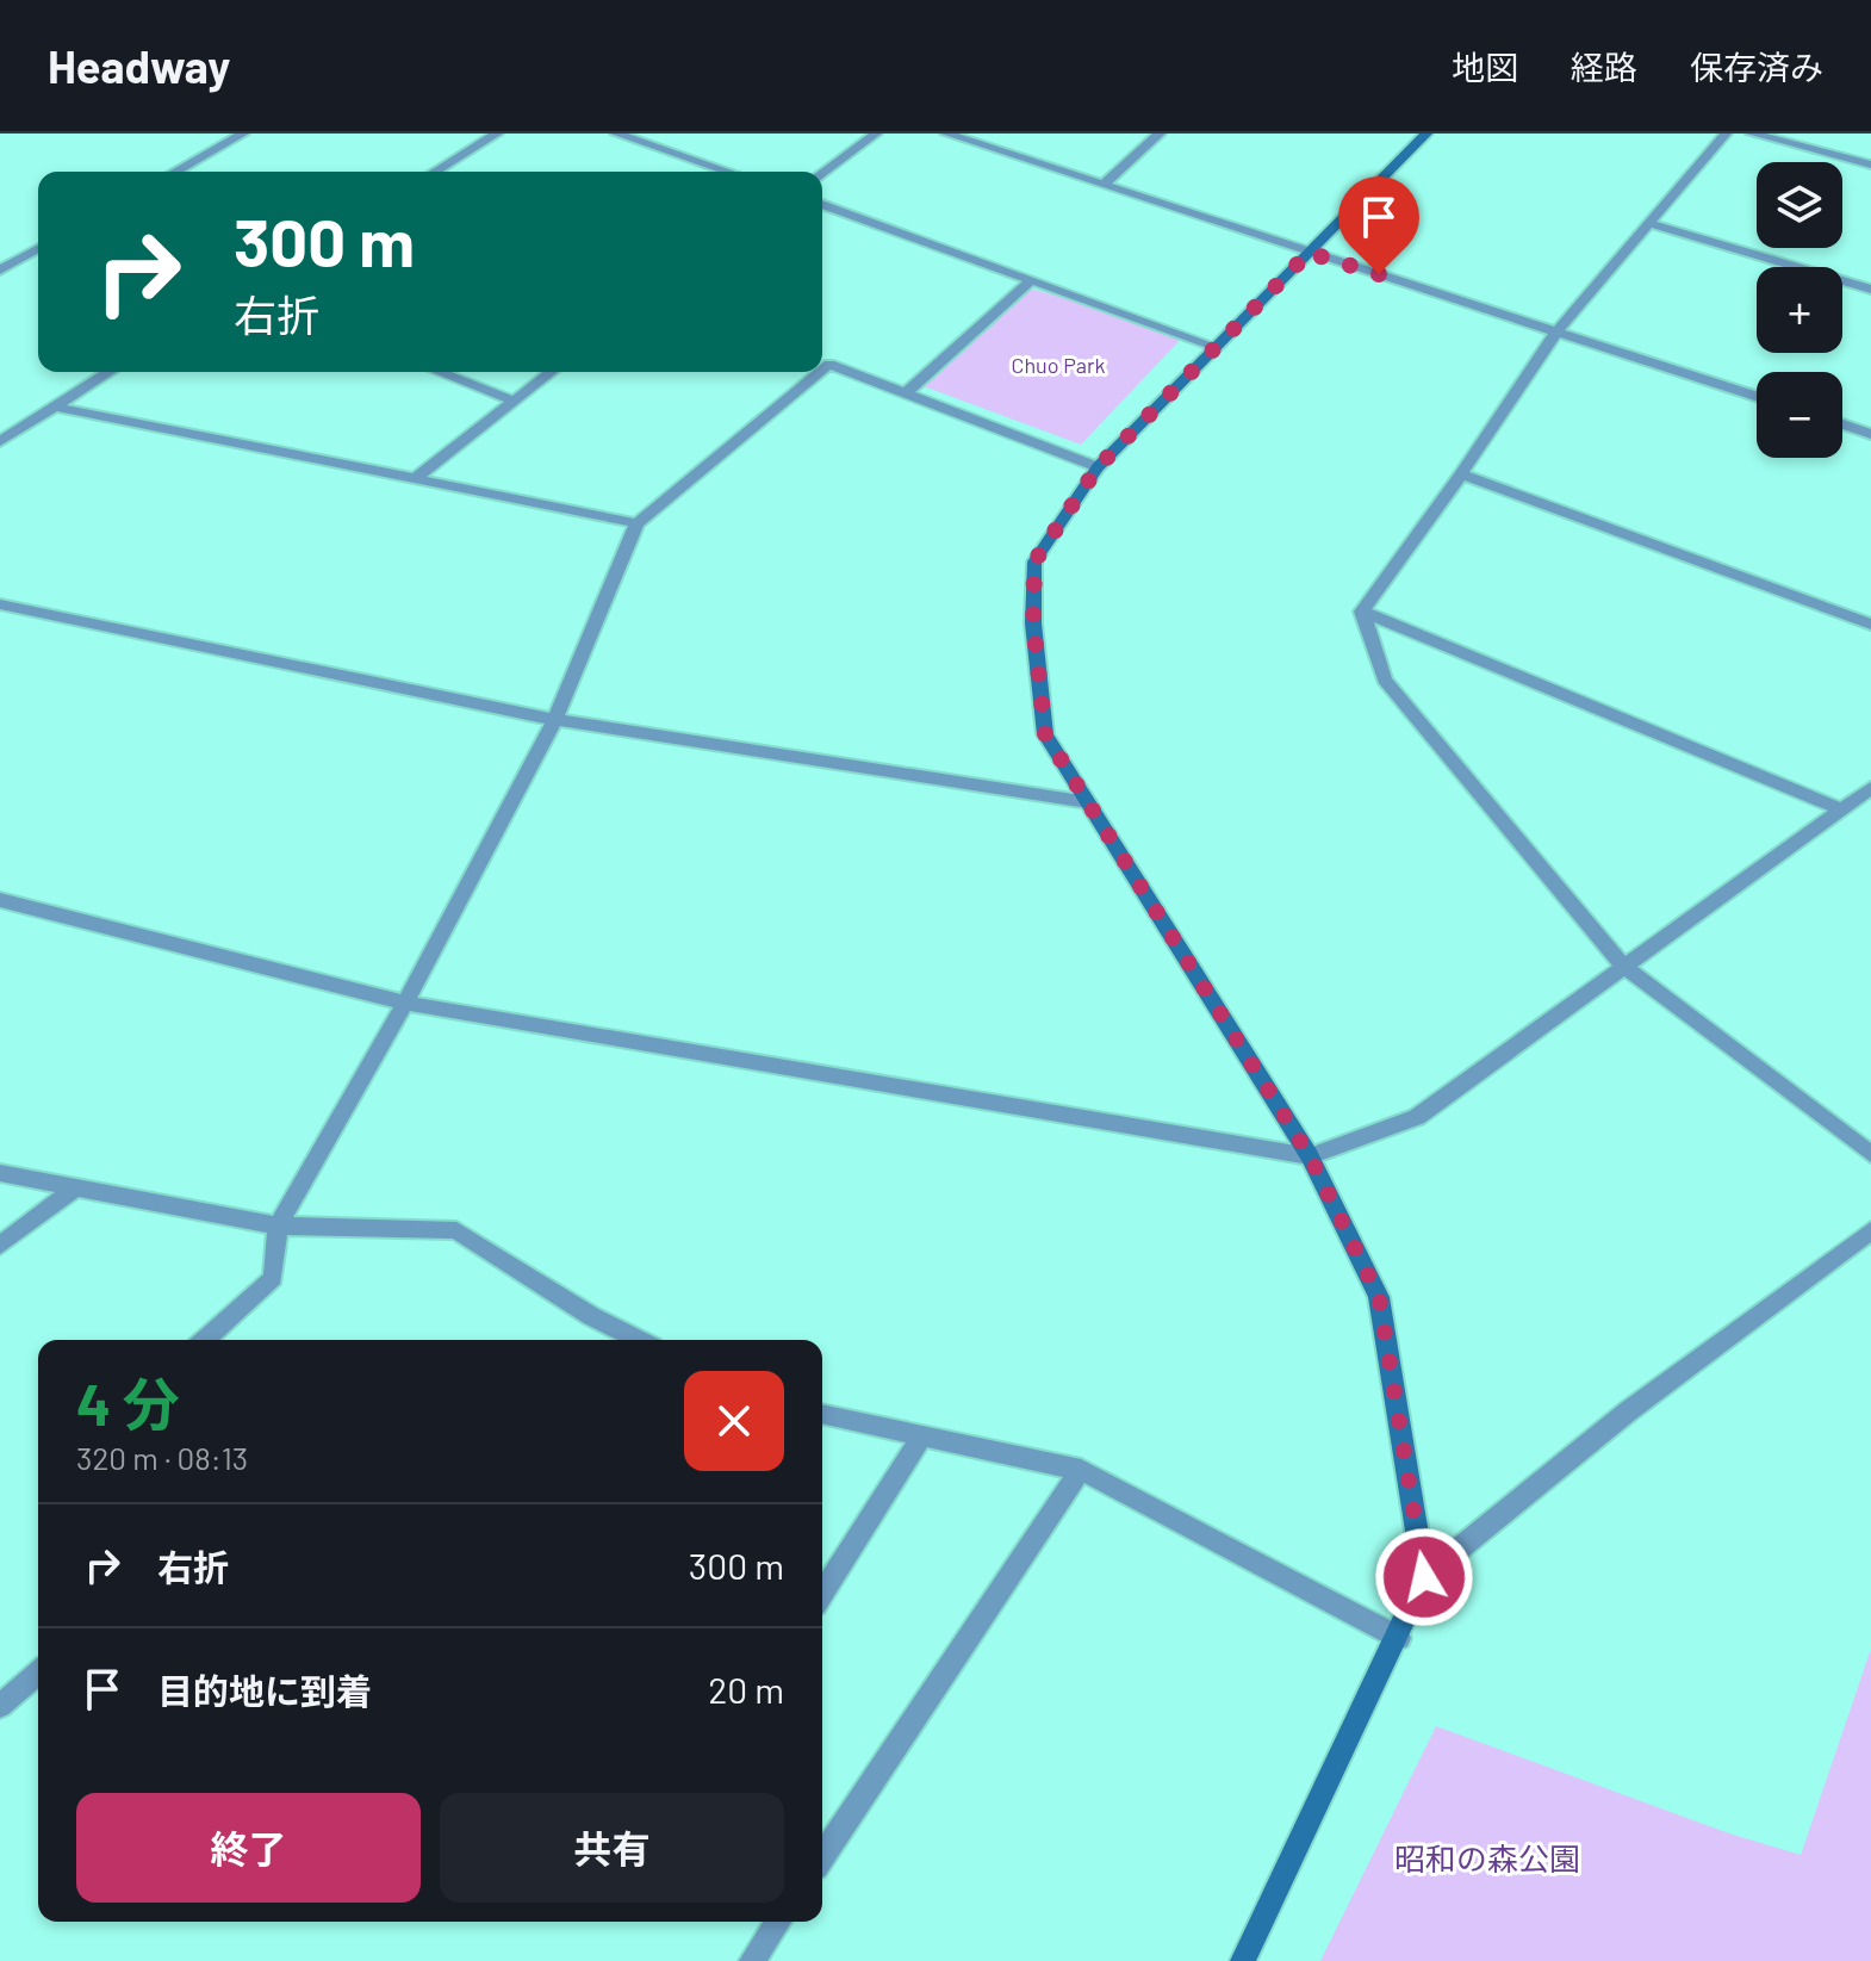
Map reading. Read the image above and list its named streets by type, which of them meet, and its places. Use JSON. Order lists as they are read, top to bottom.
{
  "parks": ["Chuo Park", "昭和の森公園"],
  "page": {
    "header": "Headway",
    "nav": ["地図", "経路", "保存済み"],
    "map_buttons": ["+", "−"],
    "turn": ["300 m", "右折"],
    "heading": ["4 分", "320 m · 08:13"],
    "list": [
      {
        "name": "右折",
        "value": "300 m"
      },
      {
        "name": "目的地に到着",
        "value": "20 m"
      }
    ],
    "buttons": ["終了", "共有"]
  }
}
